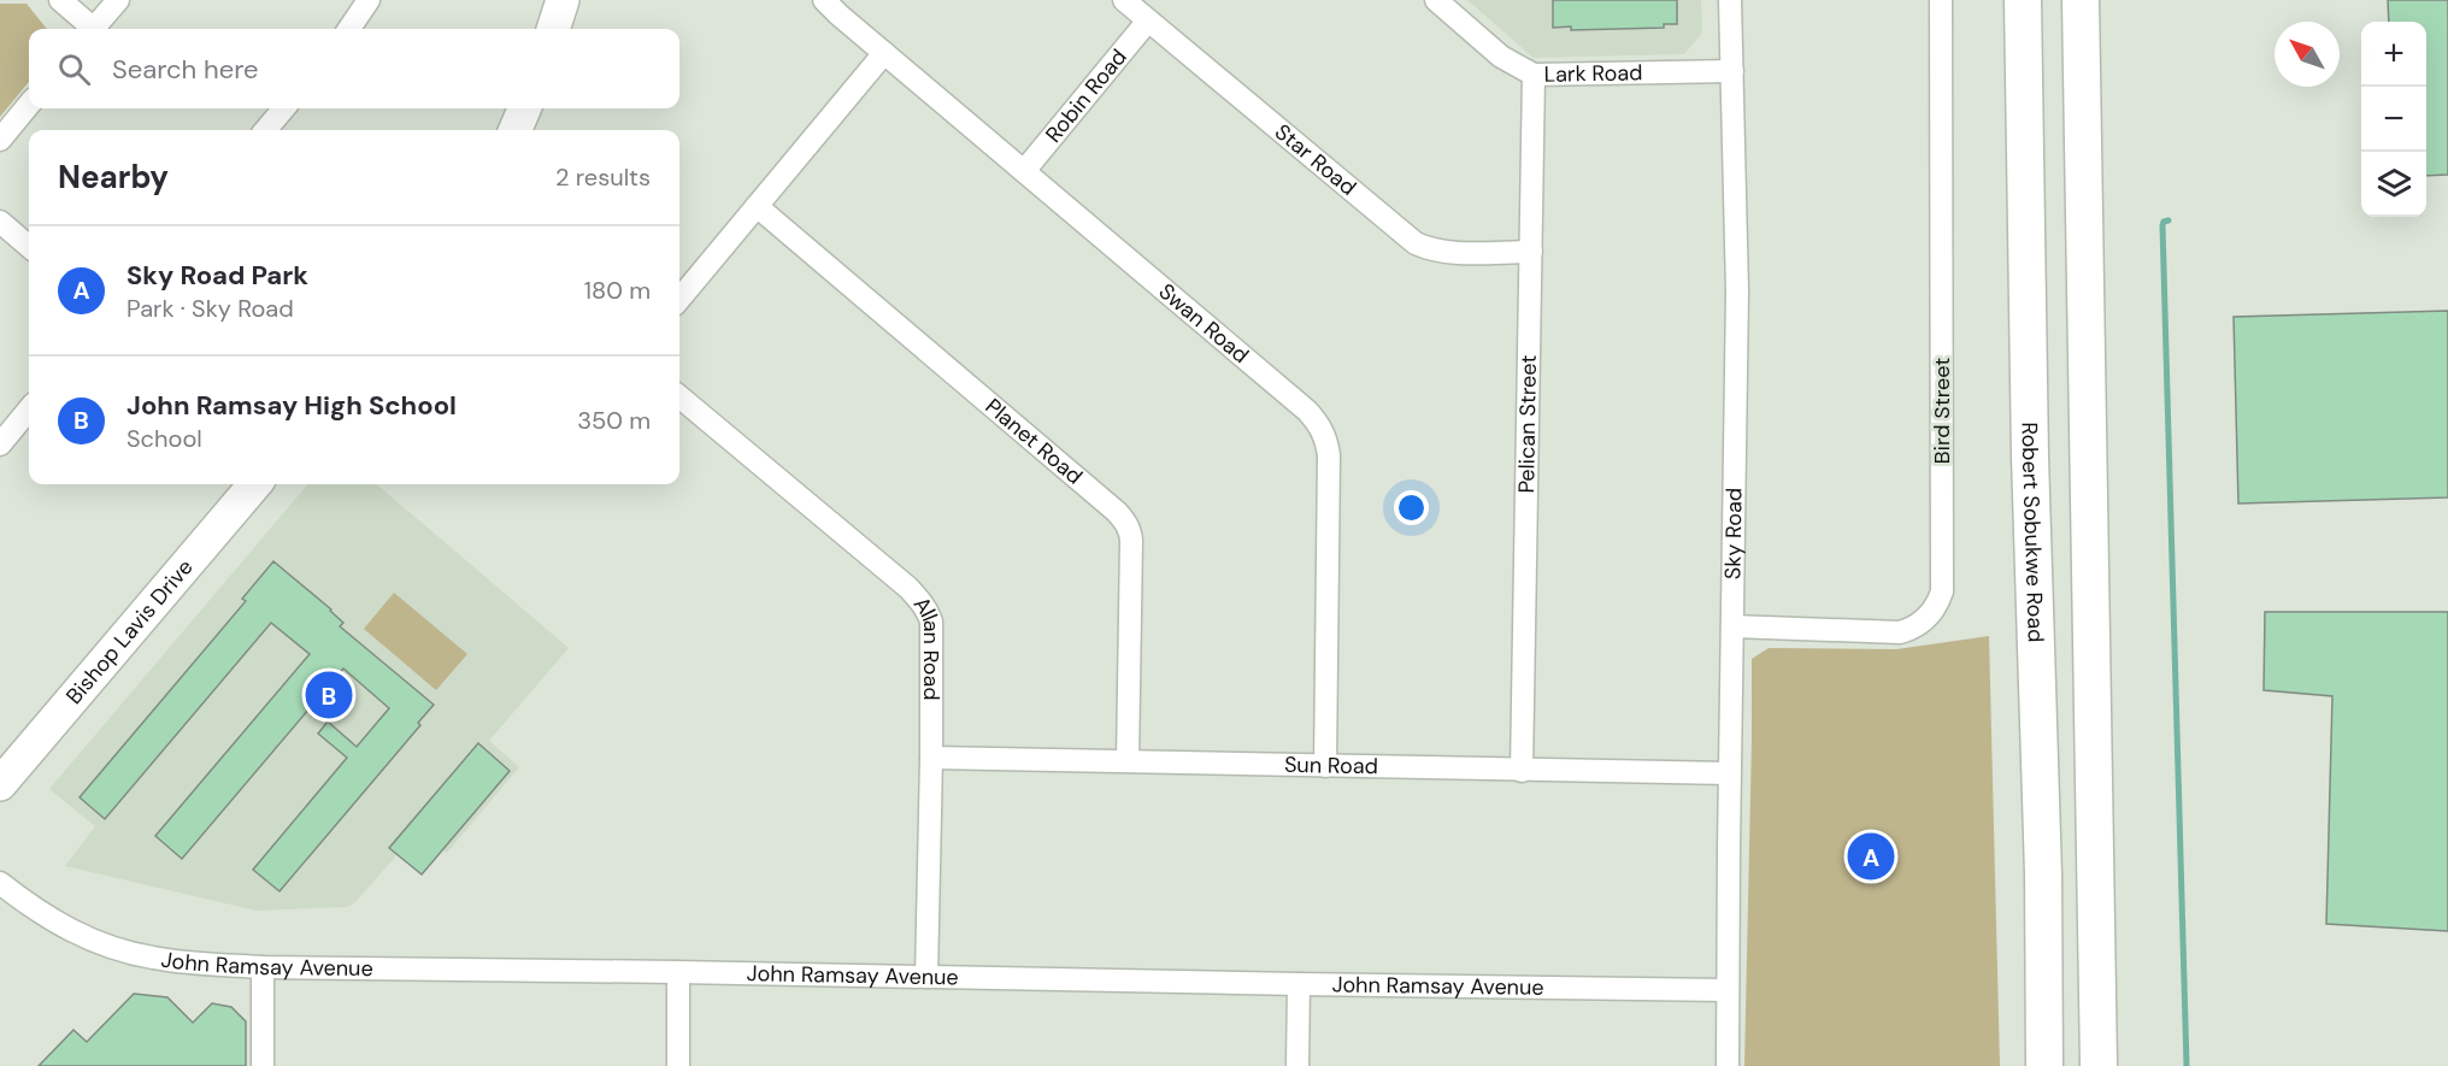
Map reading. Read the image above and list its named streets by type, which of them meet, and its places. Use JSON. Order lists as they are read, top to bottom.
{
  "streets": {
    "main road": ["Robert Sobukwe Road"],
    "street": [
      "Lark Road",
      "Robin Road",
      "Star Road",
      "Swan Road",
      "Bird Street",
      "Pelican Street",
      "Planet Road",
      "Sky Road",
      "Bishop Lavis Drive",
      "Allan Road",
      "Sun Road",
      "John Ramsay Avenue"
    ]
  },
  "crossings": [
    ["Lark Road", "Pelican Street"],
    ["Lark Road", "Sky Road"],
    ["Robin Road", "Star Road"],
    ["Robin Road", "Swan Road"],
    ["Star Road", "Pelican Street"],
    ["Swan Road", "Sun Road"],
    ["Bird Street", "Sky Road"],
    ["Pelican Street", "Sun Road"],
    ["Planet Road", "Sun Road"],
    ["Sky Road", "Sun Road"],
    ["Sky Road", "John Ramsay Avenue"],
    ["Allan Road", "Sun Road"],
    ["Allan Road", "John Ramsay Avenue"]
  ],
  "north": "top left",
  "page": {
    "map_buttons": ["+", "−"],
    "search": "Search here",
    "heading": ["Nearby", "2 results"],
    "list": [
      {
        "mark": "A",
        "name": "Sky Road Park",
        "note": "Park · Sky Road",
        "value": "180 m"
      },
      {
        "mark": "B",
        "name": "John Ramsay High School",
        "note": "School",
        "value": "350 m"
      }
    ],
    "pins": ["B", "A"]
  }
}
